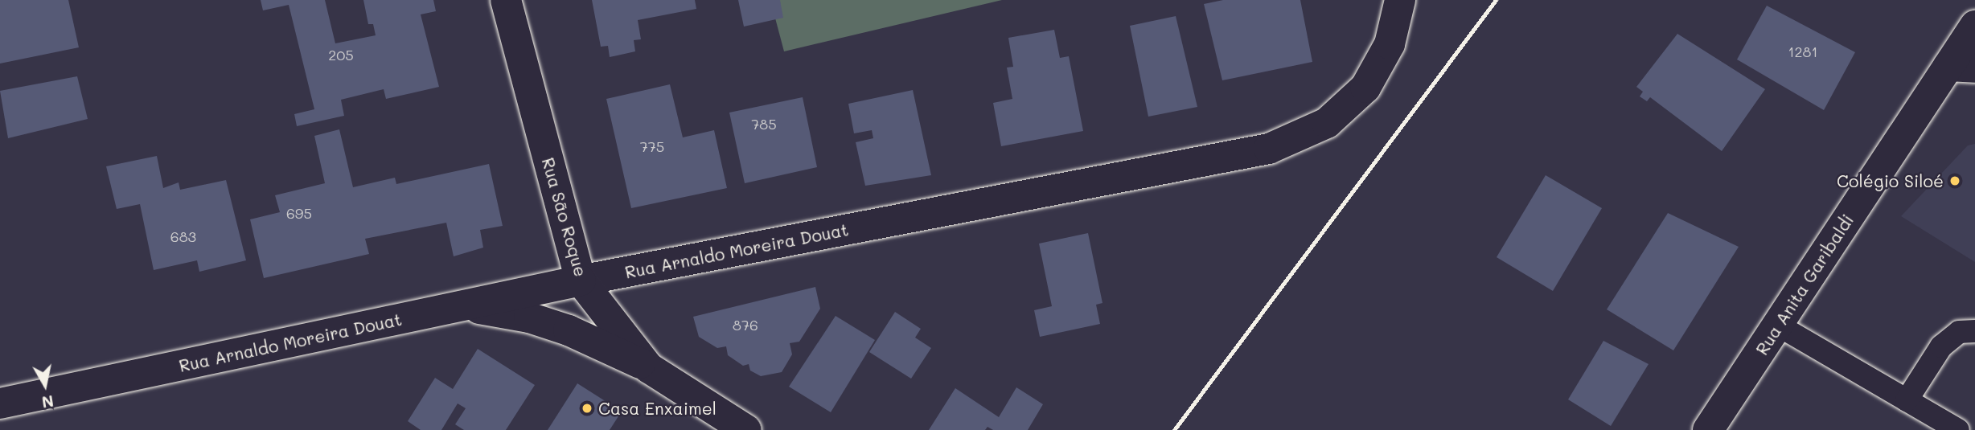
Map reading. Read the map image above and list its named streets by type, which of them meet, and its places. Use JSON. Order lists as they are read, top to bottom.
{
  "streets": {
    "street": ["Rua São Roque", "Rua Arnaldo Moreira Douat", "Rua Anita Garibaldi"]
  },
  "crossings": [
    ["Rua São Roque", "Rua Arnaldo Moreira Douat"]
  ],
  "places": ["Colégio Siloé", "Casa Enxaimel"],
  "house_numbers": [
    "1281",
    "205",
    "785",
    "775",
    "695",
    "683",
    "876"
  ],
  "north": "bottom"
}
